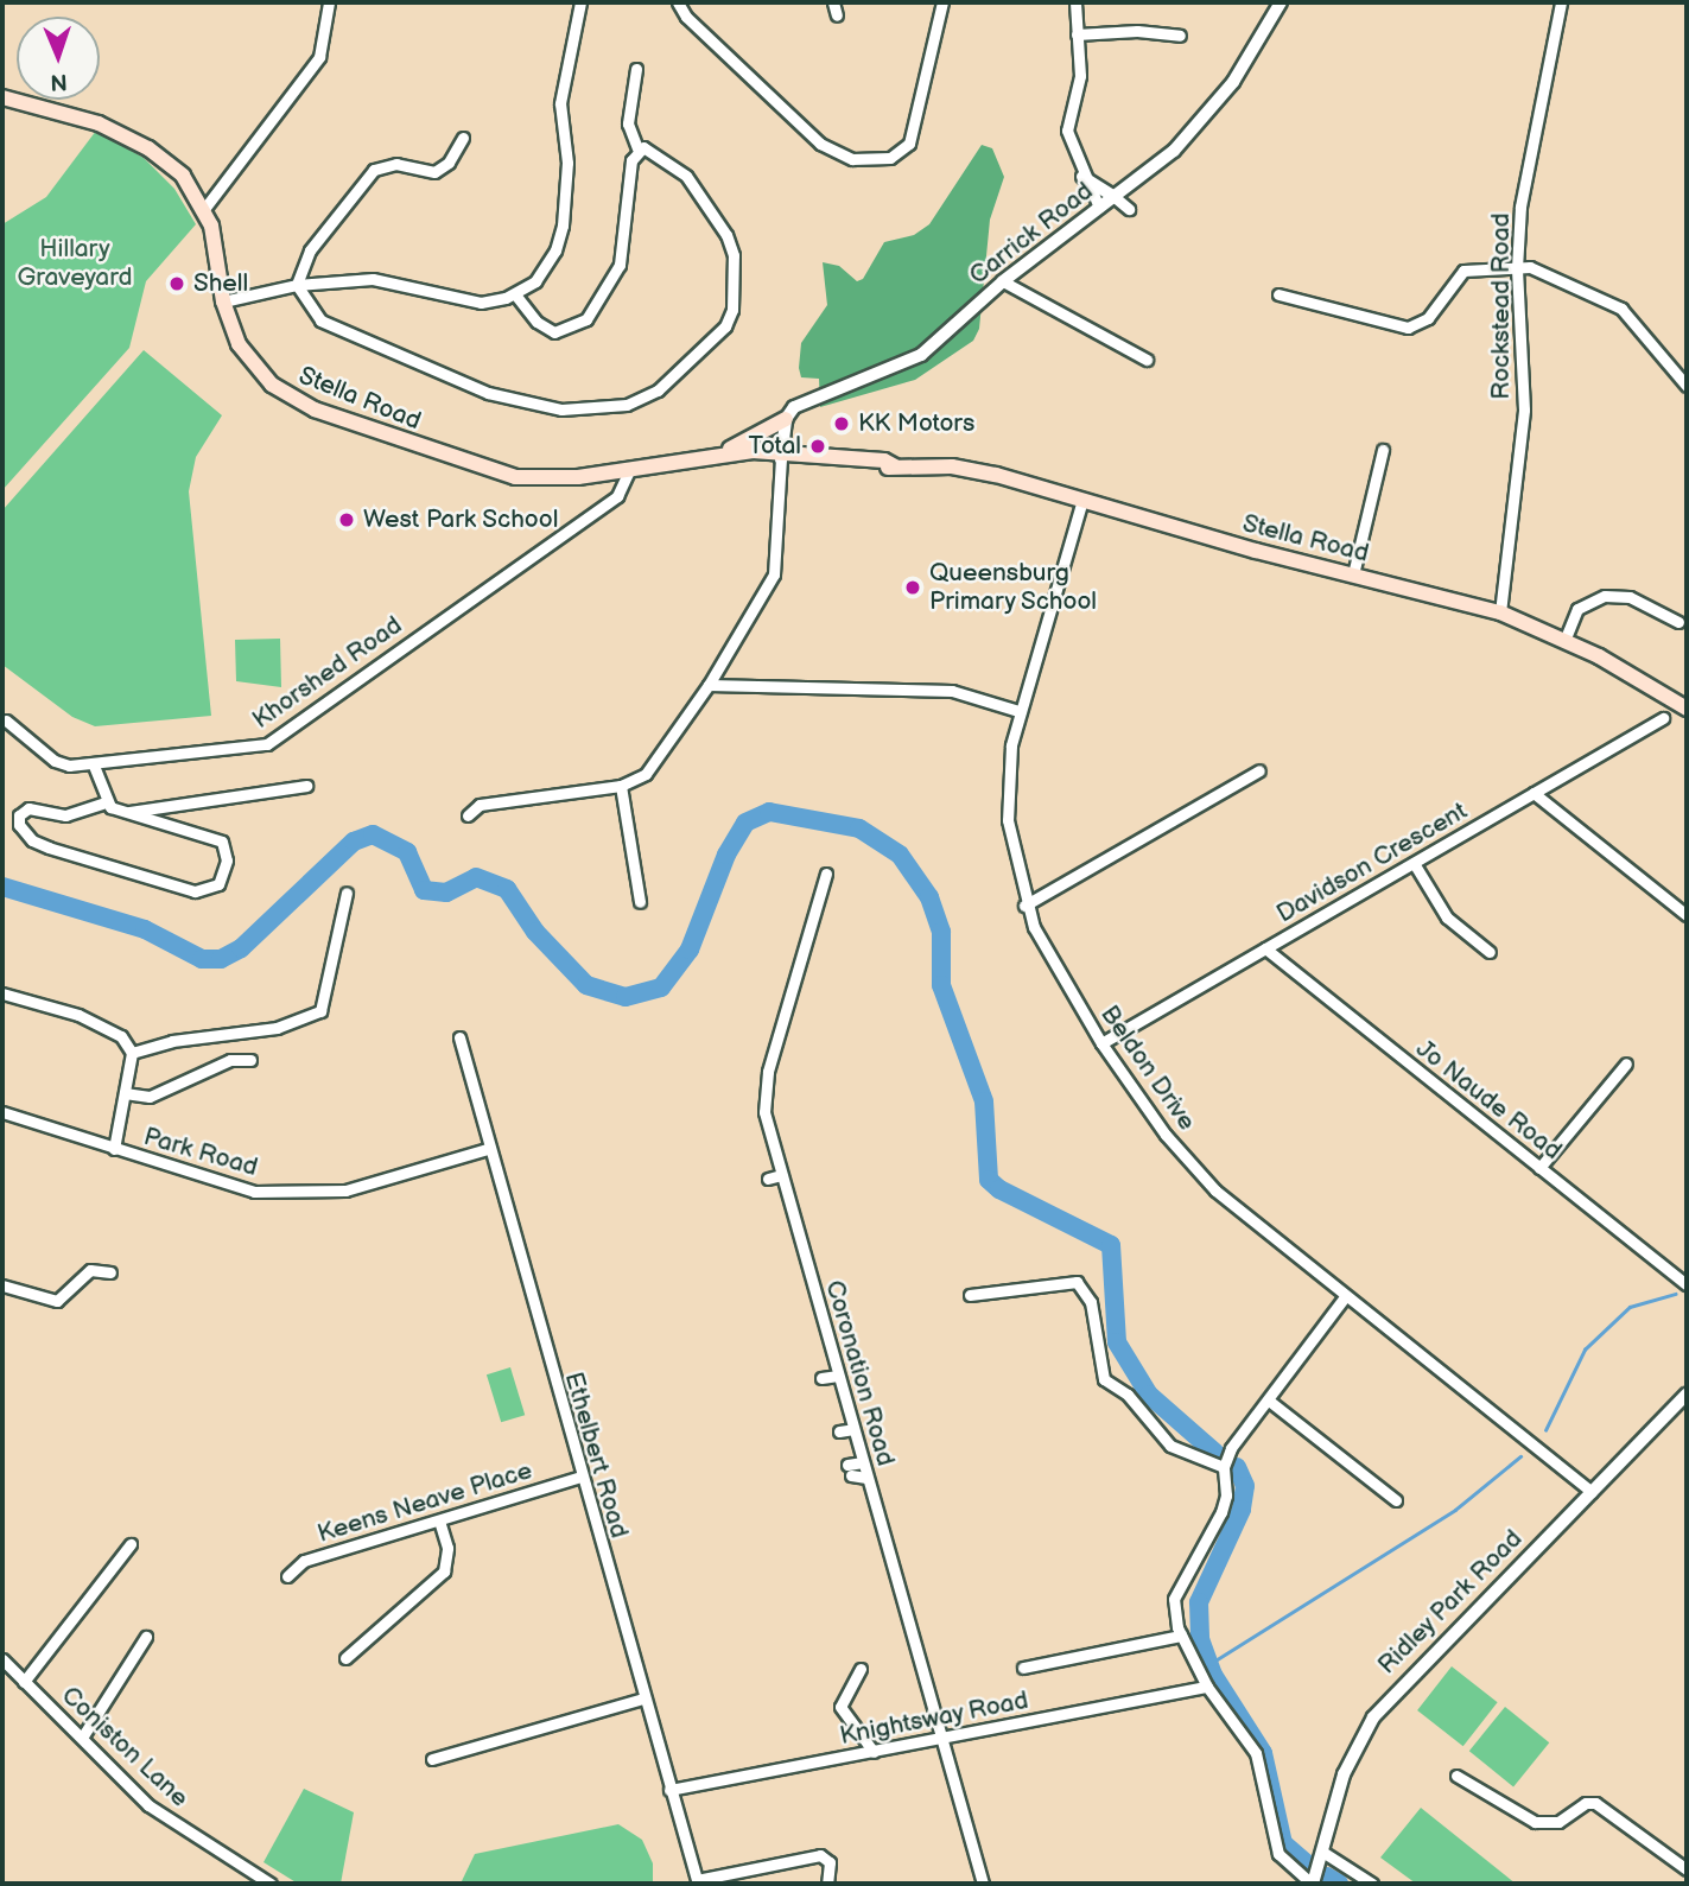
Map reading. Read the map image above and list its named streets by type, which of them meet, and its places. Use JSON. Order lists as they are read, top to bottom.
{
  "streets": {
    "main road": ["Stella Road"],
    "street": [
      "Carrick Road",
      "Rockstead Road",
      "Khorshed Road",
      "Davidson Crescent",
      "Beldon Drive",
      "Jo Naude Road",
      "Park Road",
      "Coronation Road",
      "Ethelbert Road",
      "Keens Neave Place",
      "Ridley Park Road",
      "Knightsway Road",
      "Coniston Lane"
    ]
  },
  "crossings": [
    ["Rockstead Road", "Stella Road"],
    ["Stella Road", "Khorshed Road"],
    ["Stella Road", "Beldon Drive"],
    ["Davidson Crescent", "Beldon Drive"],
    ["Davidson Crescent", "Jo Naude Road"],
    ["Beldon Drive", "Ridley Park Road"],
    ["Park Road", "Ethelbert Road"],
    ["Coronation Road", "Knightsway Road"],
    ["Ethelbert Road", "Keens Neave Place"],
    ["Ethelbert Road", "Knightsway Road"]
  ],
  "parks": ["Hillary Graveyard"],
  "places": [
    "Shell",
    "KK Motors",
    "Total",
    "West Park School",
    "Queensburg Primary School"
  ],
  "north": "bottom"
}
